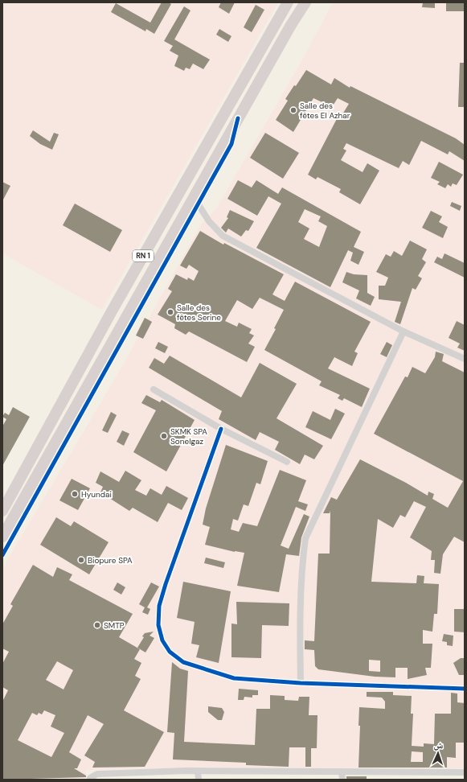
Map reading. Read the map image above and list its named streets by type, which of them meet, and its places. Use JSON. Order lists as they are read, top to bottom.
{
  "streets": {
    "highway": ["RN 1"]
  },
  "places": [
    "Salle des fêtes El Azhar",
    "Salle des fêtes Serine",
    "SKMK SPA Sonelgaz",
    "Hyundai",
    "Biopure SPA",
    "SMTP"
  ],
  "north": "top"
}
